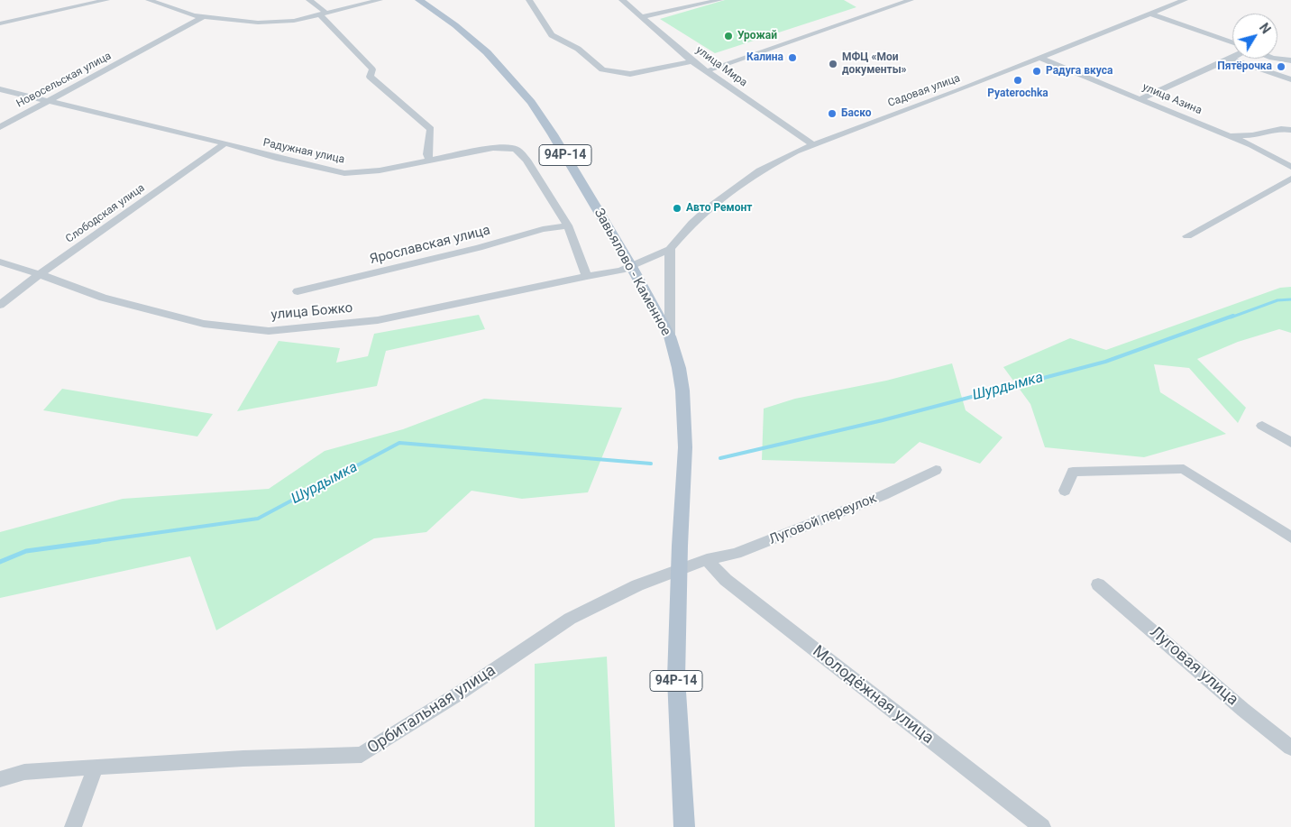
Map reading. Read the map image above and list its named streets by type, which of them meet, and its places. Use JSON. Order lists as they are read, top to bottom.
{
  "streets": {
    "main road": ["94Р-14", "Завьялово - Каменное"],
    "street": [
      "улица Мира",
      "Новосельская улица",
      "Садовая улица",
      "улица Азина",
      "Радужная улица",
      "Слободская улица",
      "Ярославская улица",
      "улица Божко",
      "Луговой переулок",
      "Луговая улица",
      "Молодёжная улица",
      "Орбитальная улица"
    ]
  },
  "crossings": [
    ["улица Мира", "Садовая улица"],
    ["Новосельская улица", "Радужная улица"],
    ["Садовая улица", "улица Азина"],
    ["Садовая улица", "улица Божко"],
    ["Радужная улица", "Слободская улица"],
    ["Радужная улица", "Ярославская улица"],
    ["Радужная улица", "улица Божко"],
    ["Слободская улица", "улица Божко"],
    ["Завьялово - Каменное", "улица Божко"],
    ["Завьялово - Каменное", "Луговой переулок"],
    ["Завьялово - Каменное", "Орбитальная улица"],
    ["Луговой переулок", "Молодёжная улица"],
    ["Луговой переулок", "Орбитальная улица"]
  ],
  "water": ["Шурдымка"],
  "places": [
    "Урожай",
    "Калина",
    "МФЦ «Мои документы»",
    "Пятёрочка",
    "Радуга вкуса",
    "Pyaterochka",
    "Баско",
    "Авто Ремонт"
  ],
  "north": "top right"
}
